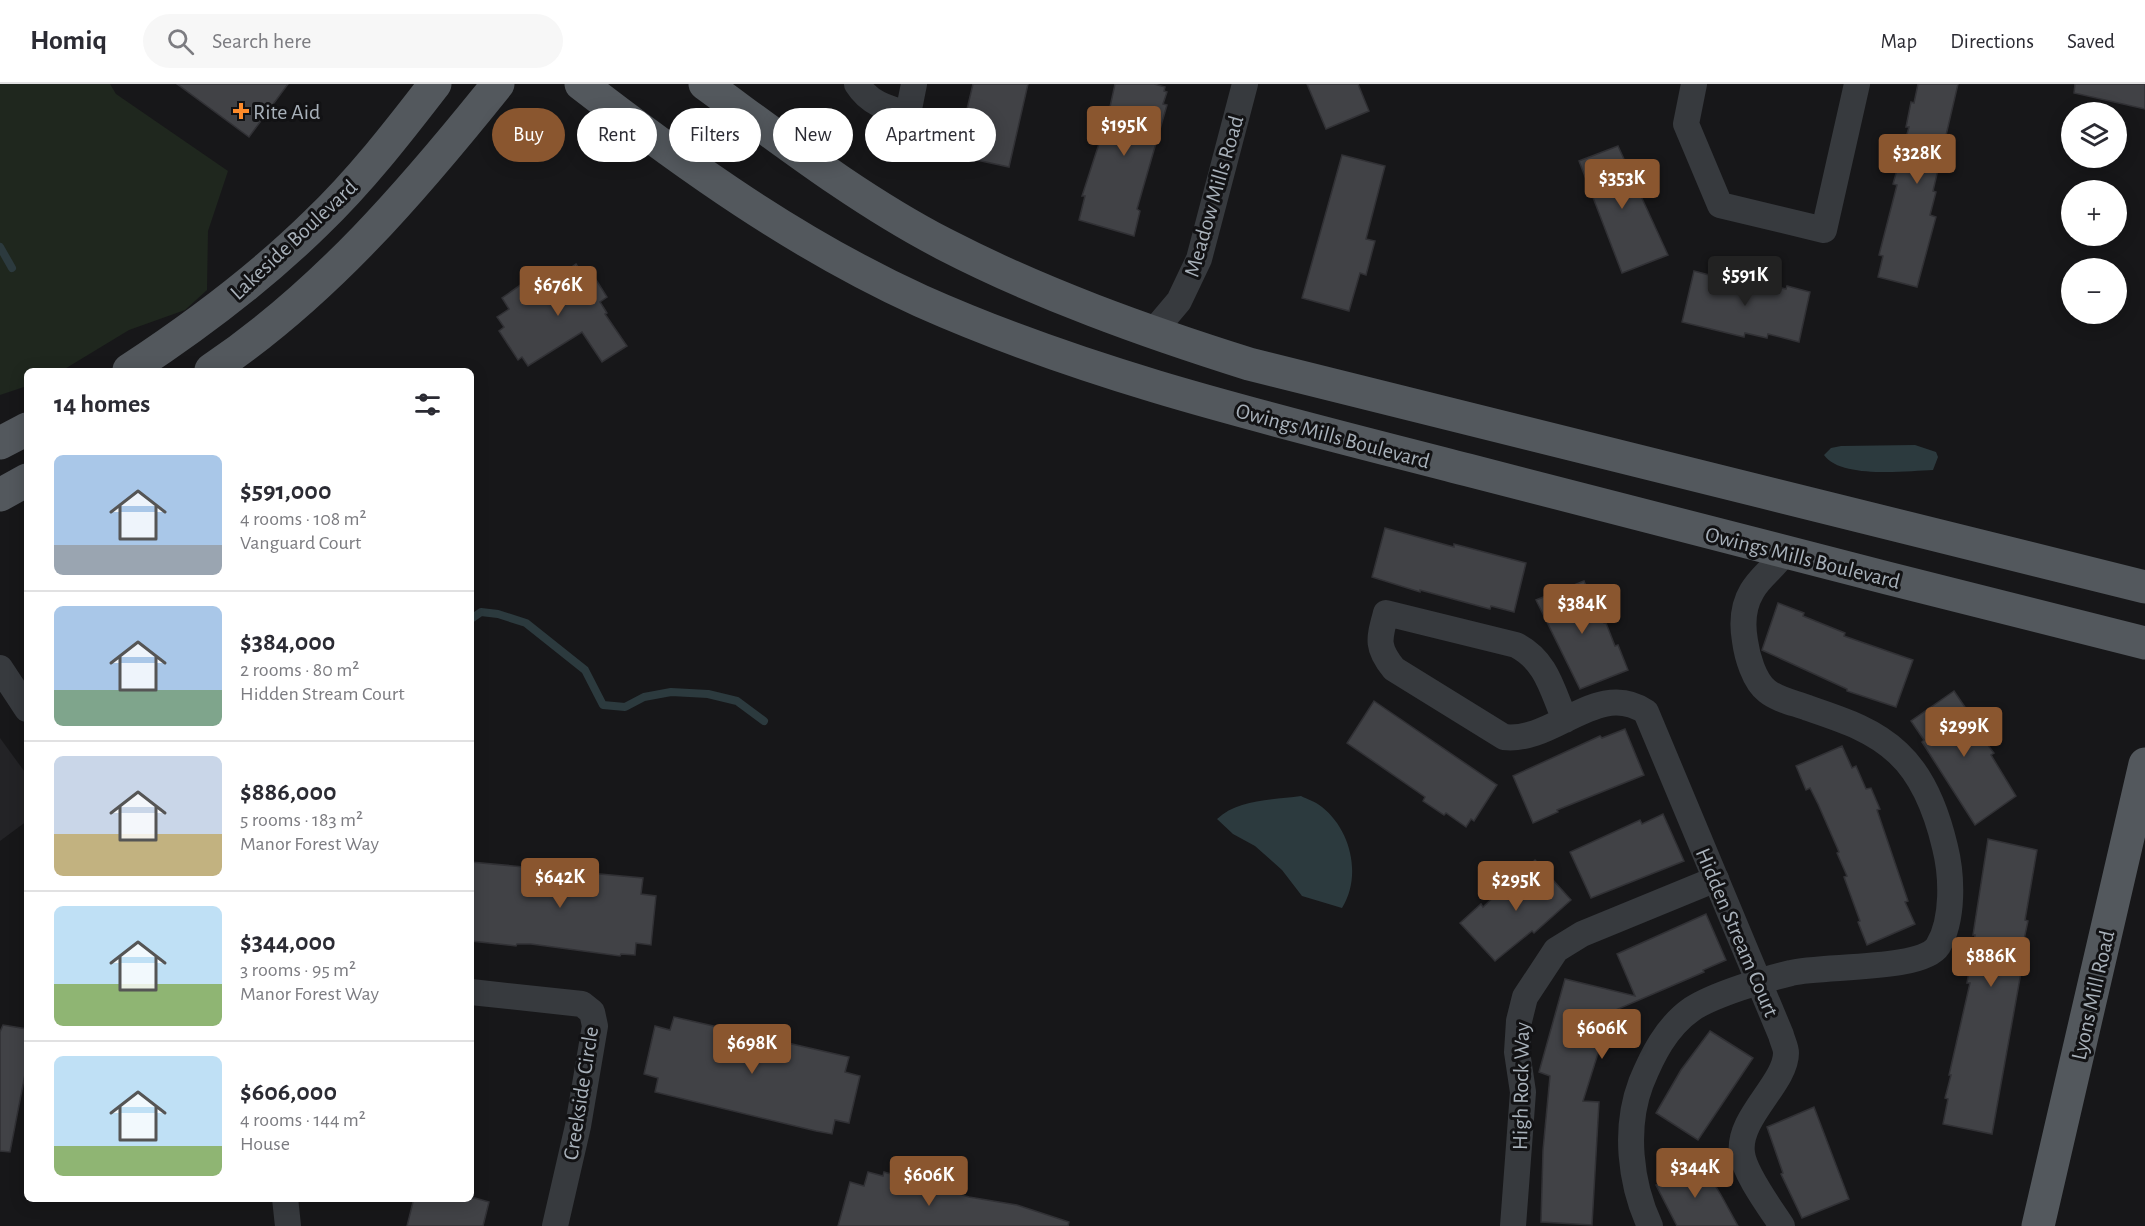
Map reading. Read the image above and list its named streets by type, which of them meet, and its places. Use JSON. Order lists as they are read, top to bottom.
{
  "streets": {
    "main road": ["Lakeside Boulevard", "Owings Mills Boulevard", "Lyons Mill Road"],
    "street": [
      "Meadow Mills Road",
      "Hidden Stream Court",
      "High Rock Way",
      "Creekside Circle"
    ]
  },
  "crossings": [
    ["Hidden Stream Court", "High Rock Way"]
  ],
  "places": {
    "health": ["Rite Aid"]
  },
  "page": {
    "header": "Homiq",
    "search": "Search here",
    "nav": ["Map", "Directions", "Saved"],
    "map_buttons": ["+", "−"],
    "price": [
      "$195K",
      "$328K",
      "$353K",
      "$591K",
      "$676K",
      "$384K",
      "$299K",
      "$642K",
      "$295K",
      "$886K",
      "$606K",
      "$698K",
      "$344K",
      "$606K"
    ],
    "chip": [
      "Buy",
      "Rent",
      "Filters",
      "New",
      "Apartment"
    ],
    "heading": "14 homes",
    "list": [
      {
        "name": "$591,000",
        "note": "4 rooms · 108 m² · Vanguard Court"
      },
      {
        "name": "$384,000",
        "note": "2 rooms · 80 m² · Hidden Stream Court"
      },
      {
        "name": "$886,000",
        "note": "5 rooms · 183 m² · Manor Forest Way"
      },
      {
        "name": "$344,000",
        "note": "3 rooms · 95 m² · Manor Forest Way"
      },
      {
        "name": "$606,000",
        "note": "4 rooms · 144 m² · House"
      }
    ]
  }
}
